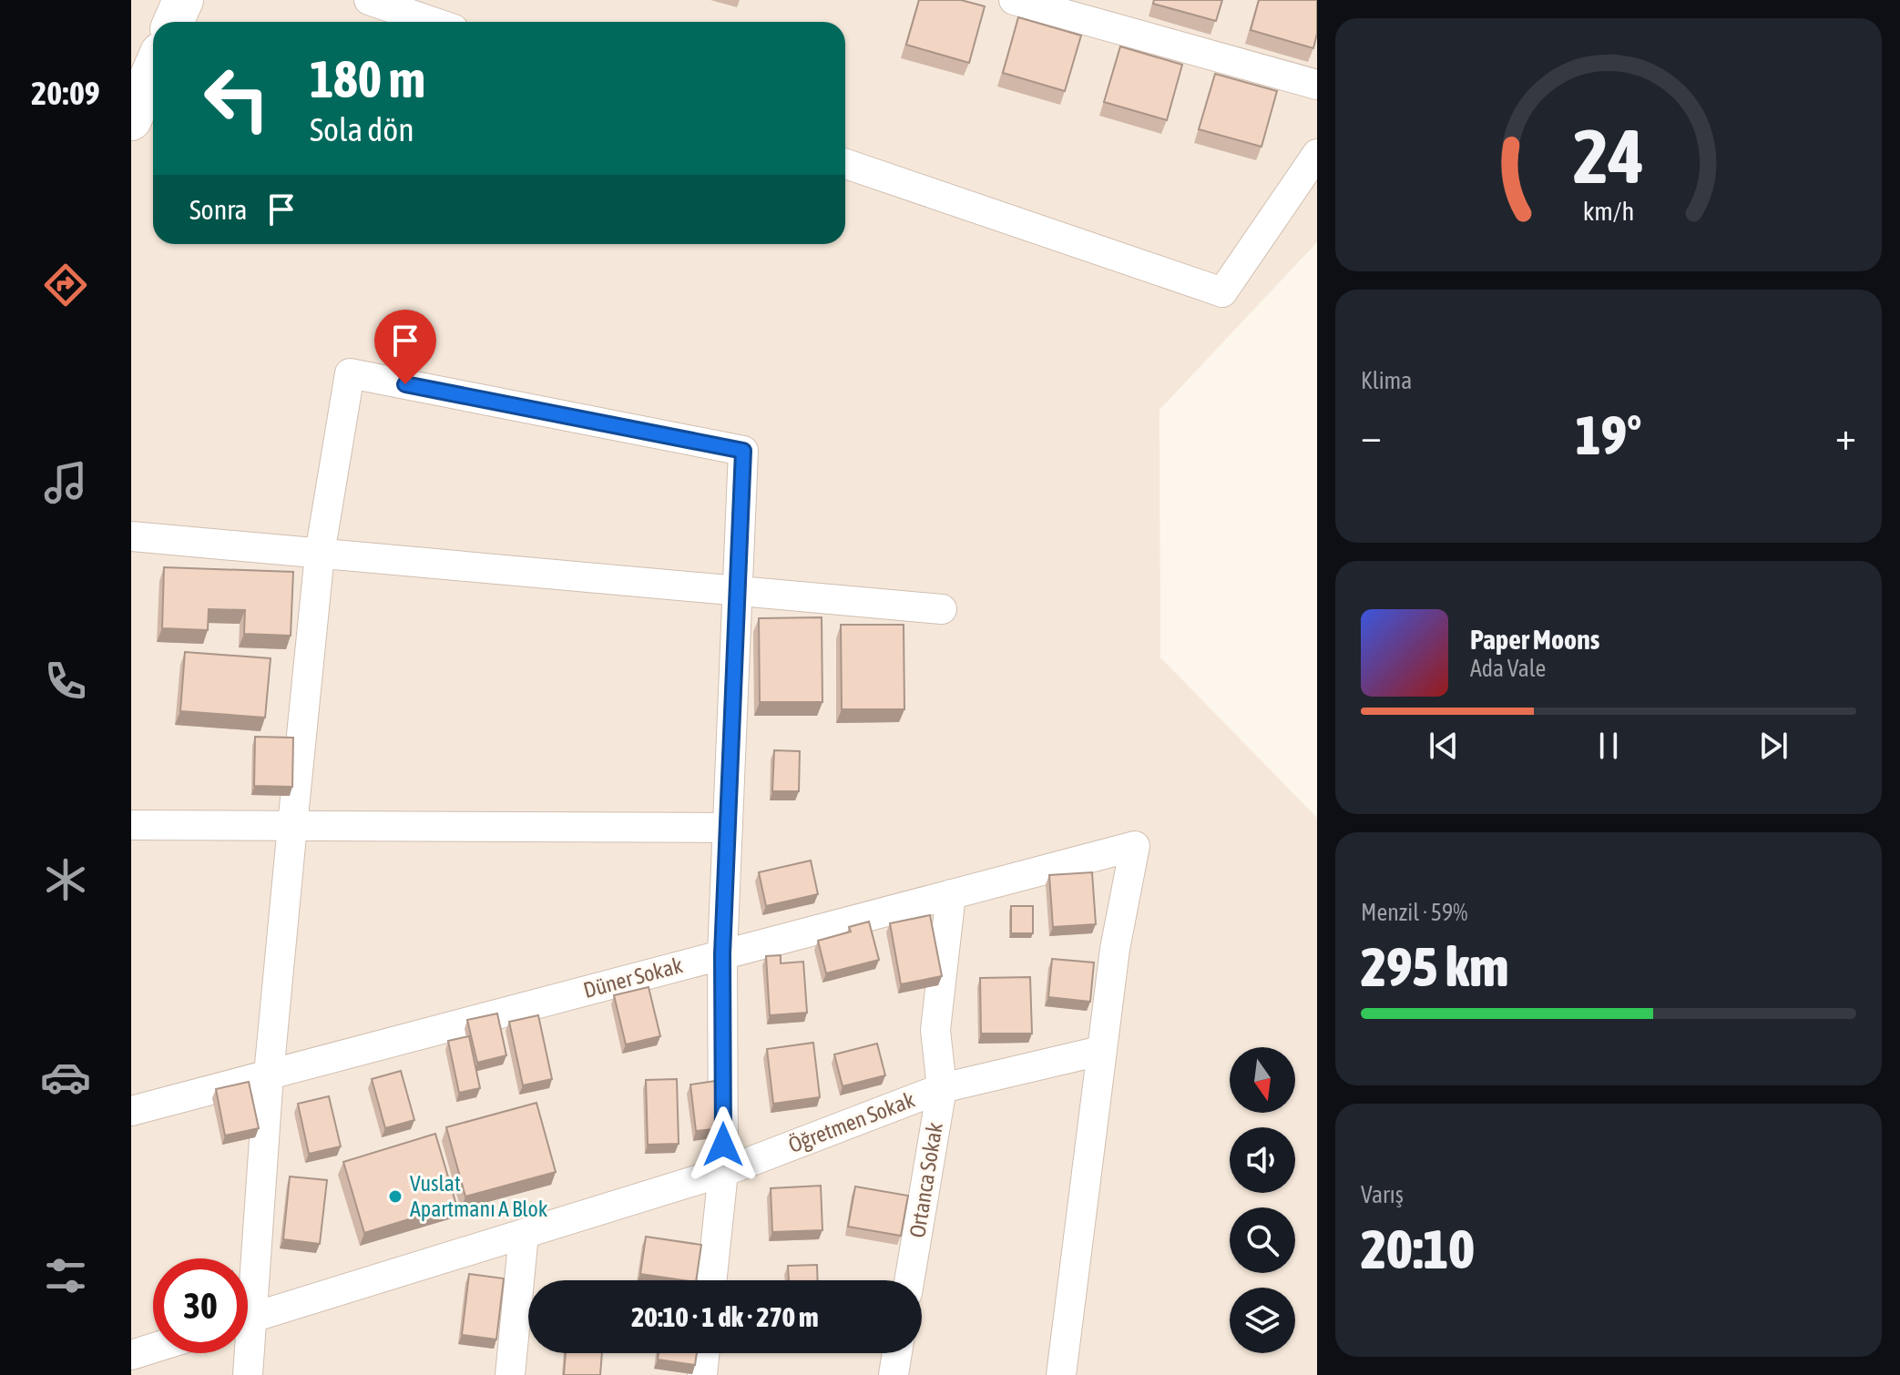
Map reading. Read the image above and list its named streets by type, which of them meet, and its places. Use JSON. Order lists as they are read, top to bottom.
{
  "streets": {
    "street": ["Düner Sokak", "Öğretmen Sokak", "Ortanca Sokak"]
  },
  "crossings": [
    ["Düner Sokak", "Öğretmen Sokak"],
    ["Düner Sokak", "Ortanca Sokak"],
    ["Öğretmen Sokak", "Ortanca Sokak"]
  ],
  "places": ["Vuslat Apartmanı A Blok"],
  "north": "bottom",
  "page": {
    "tabs": "20:09",
    "turn": ["180 m", "Sola dön"],
    "then": "Sonra",
    "tile": [
      "Klima",
      ["Menzil · 59%", "295 km"],
      ["Varış", "20:10"]
    ],
    "heat": ["−", "19°", "+"],
    "song": ["Paper Moons", "Ada Vale"],
    "limit": "30",
    "trip": "20:10 · 1 dk · 270 m",
    "gauge": ["24", "km/h"]
  }
}
